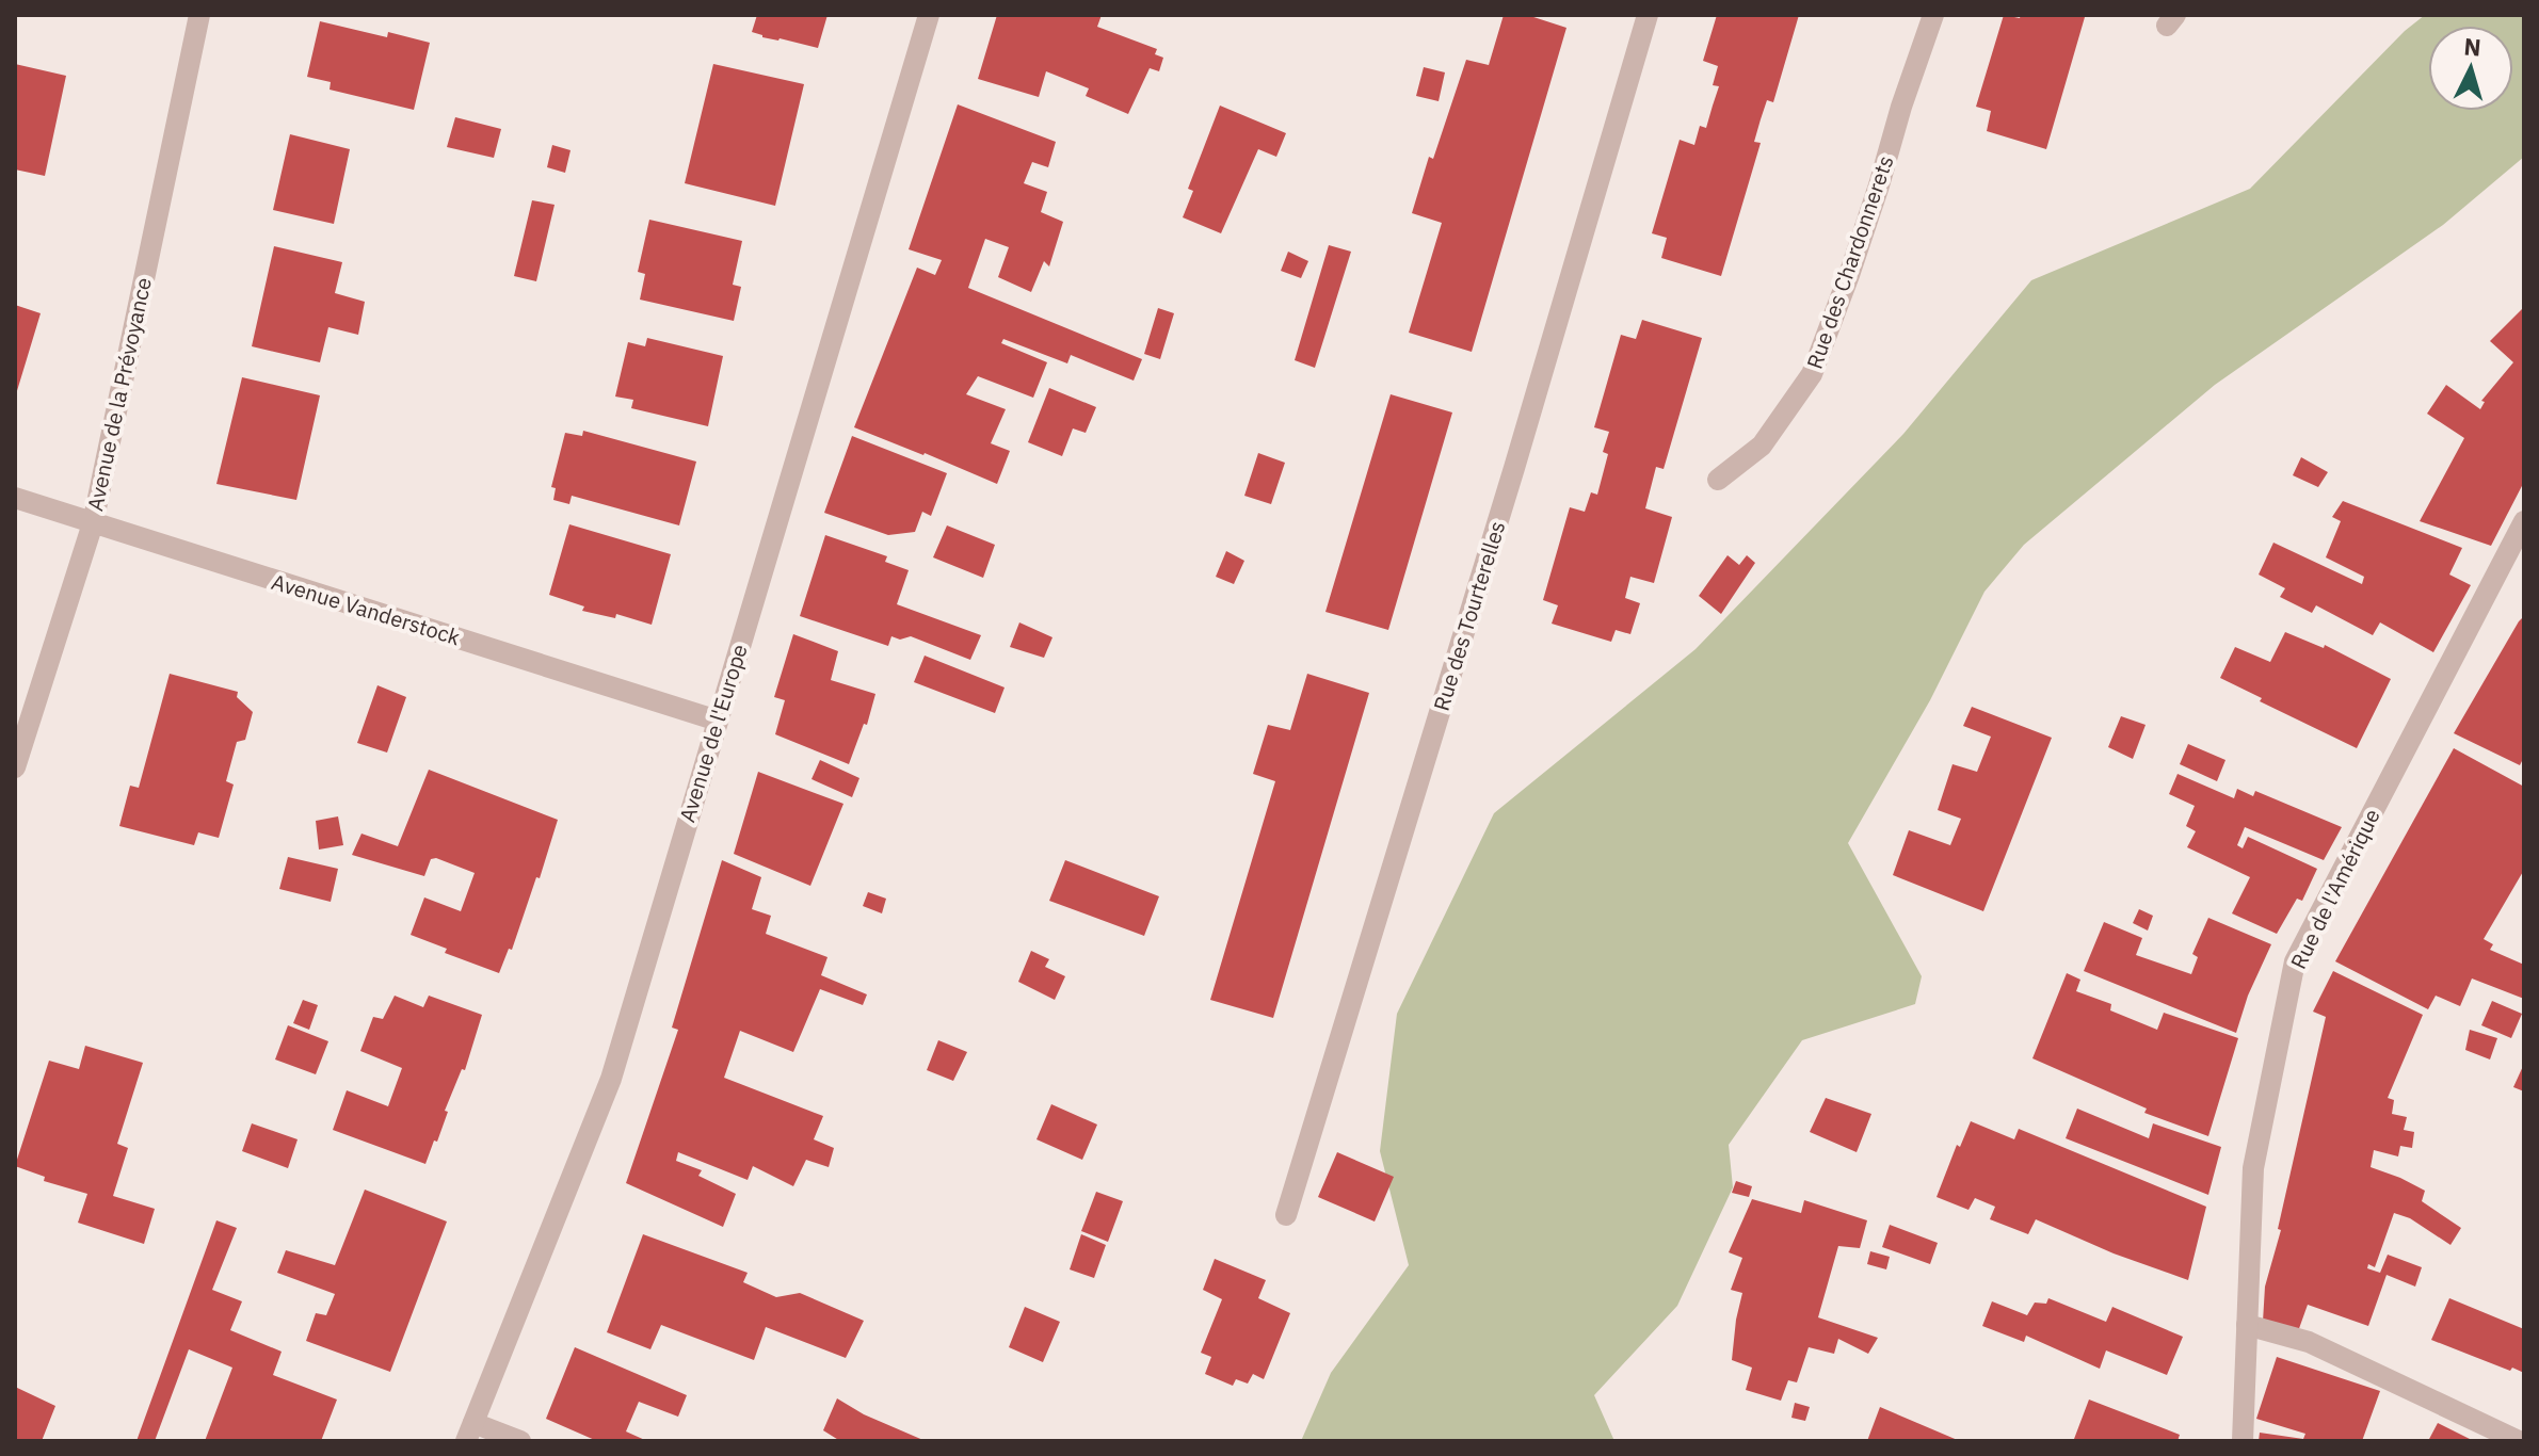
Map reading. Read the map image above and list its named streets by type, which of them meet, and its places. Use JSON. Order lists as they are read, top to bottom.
{
  "streets": {
    "street": [
      "Rue des Chardonnerets",
      "Avenue de la Prévoyance",
      "Avenue Vanderstock",
      "Rue des Tourterelles",
      "Avenue de l'Europe",
      "Rue de l'Amérique"
    ]
  },
  "crossings": [
    ["Avenue de la Prévoyance", "Avenue Vanderstock"],
    ["Avenue Vanderstock", "Avenue de l'Europe"]
  ],
  "north": "top"
}
